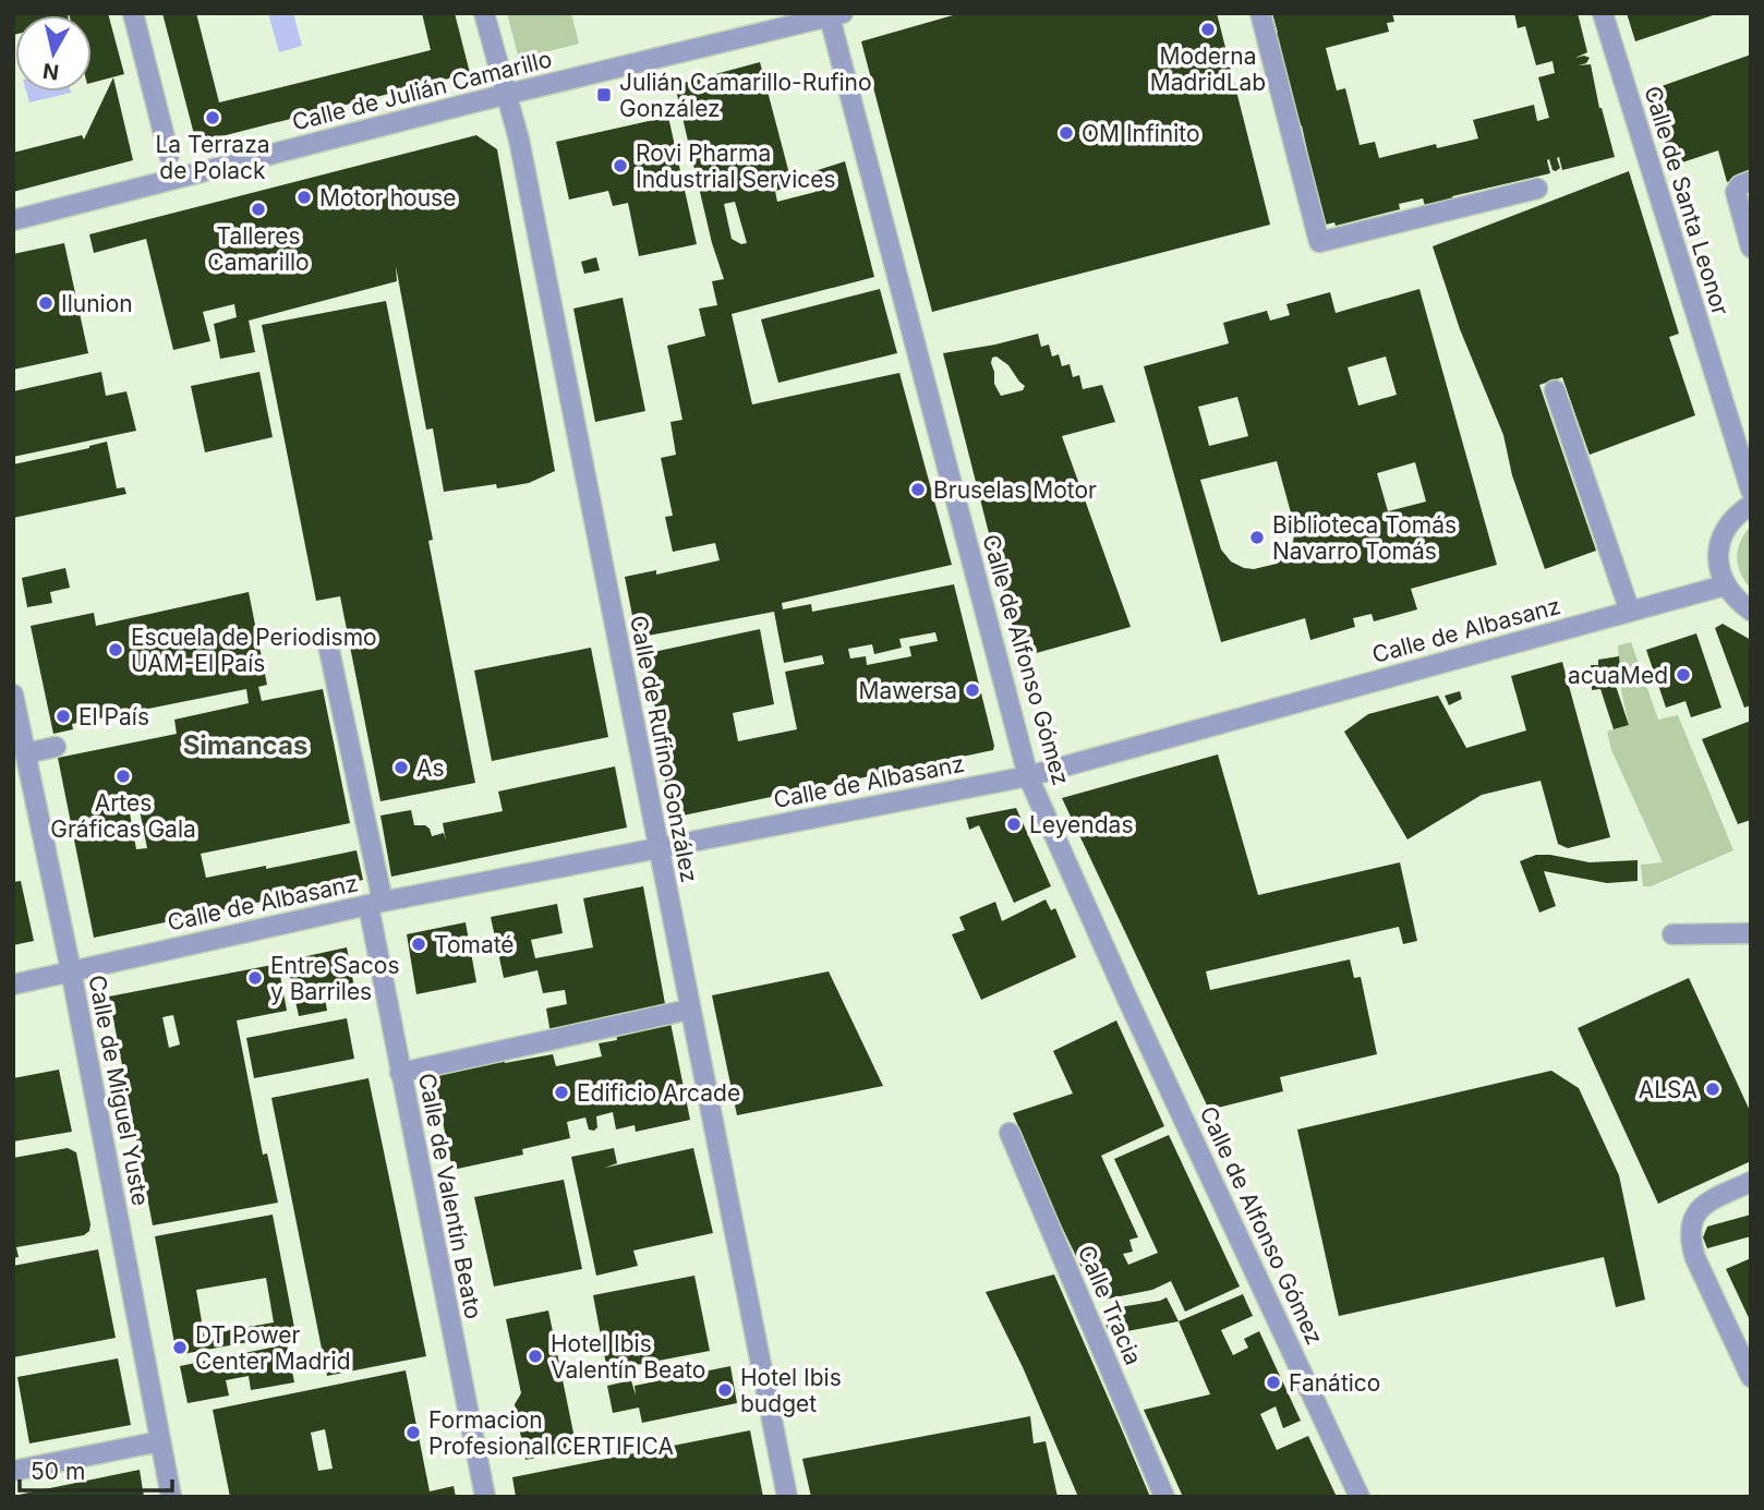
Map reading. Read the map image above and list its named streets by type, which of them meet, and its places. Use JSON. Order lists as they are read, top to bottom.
{
  "streets": {
    "street": [
      "Calle de Julián Camarillo",
      "Calle de Santa Leonor",
      "Calle de Albasanz",
      "Calle de Alfonso Gómez",
      "Calle de Rufino González",
      "Calle de Miguel Yuste",
      "Calle de Valentín Beato",
      "Calle Tracia"
    ]
  },
  "crossings": [
    ["Calle de Julián Camarillo", "Calle de Alfonso Gómez"],
    ["Calle de Julián Camarillo", "Calle de Rufino González"],
    ["Calle de Albasanz", "Calle de Alfonso Gómez"],
    ["Calle de Albasanz", "Calle de Rufino González"],
    ["Calle de Albasanz", "Calle de Miguel Yuste"],
    ["Calle de Albasanz", "Calle de Valentín Beato"]
  ],
  "districts": ["Simancas"],
  "places": {
    "other": [
      "Moderna MadridLab",
      "La Terraza de Polack",
      "OM Infinito",
      "Rovi Pharma Industrial Services",
      "Motor house",
      "Talleres Camarillo",
      "Ilunion",
      "Bruselas Motor",
      "Biblioteca Tomás Navarro Tomás",
      "Escuela de Periodismo UAM-El País",
      "acuaMed",
      "Mawersa",
      "El País",
      "As",
      "Artes Gráficas Gala",
      "Leyendas",
      "Tomaté",
      "Entre Sacos y Barriles",
      "ALSA",
      "Edificio Arcade",
      "DT Power Center Madrid",
      "Hotel Ibis Valentín Beato",
      "Fanático",
      "Hotel Ibis budget",
      "Formacion Profesional CERTIFICA"
    ],
    "transit": ["Julián Camarillo-Rufino González"]
  },
  "scale_bar": "50 m",
  "north": "bottom"
}
